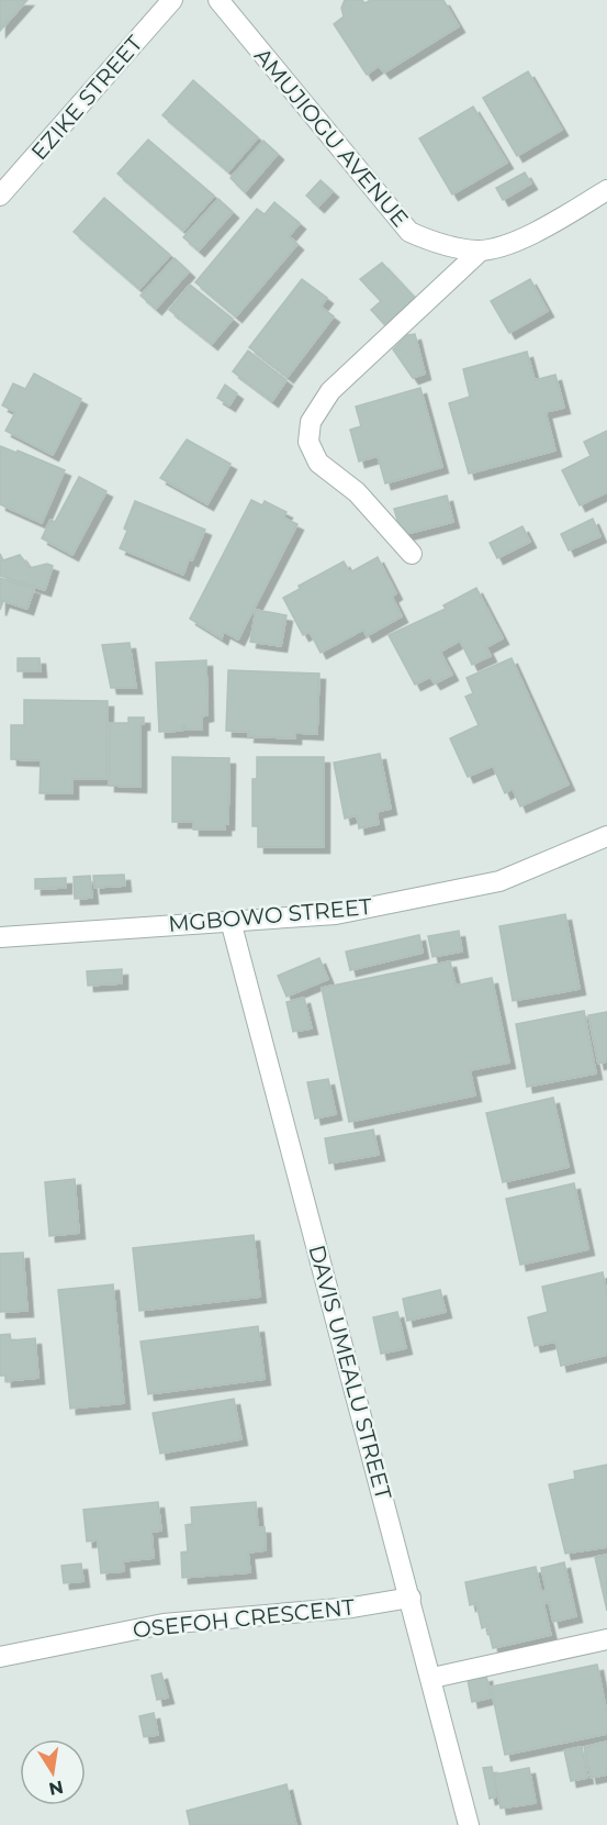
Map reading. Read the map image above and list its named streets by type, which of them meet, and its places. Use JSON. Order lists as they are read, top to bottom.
{
  "streets": {
    "street": [
      "EZIKE STREET",
      "AMUJIOGU AVENUE",
      "MGBOWO STREET",
      "DAVIS UMEALU STREET",
      "OSEFOH CRESCENT"
    ]
  },
  "crossings": [
    ["MGBOWO STREET", "DAVIS UMEALU STREET"],
    ["DAVIS UMEALU STREET", "OSEFOH CRESCENT"]
  ],
  "north": "bottom"
}
